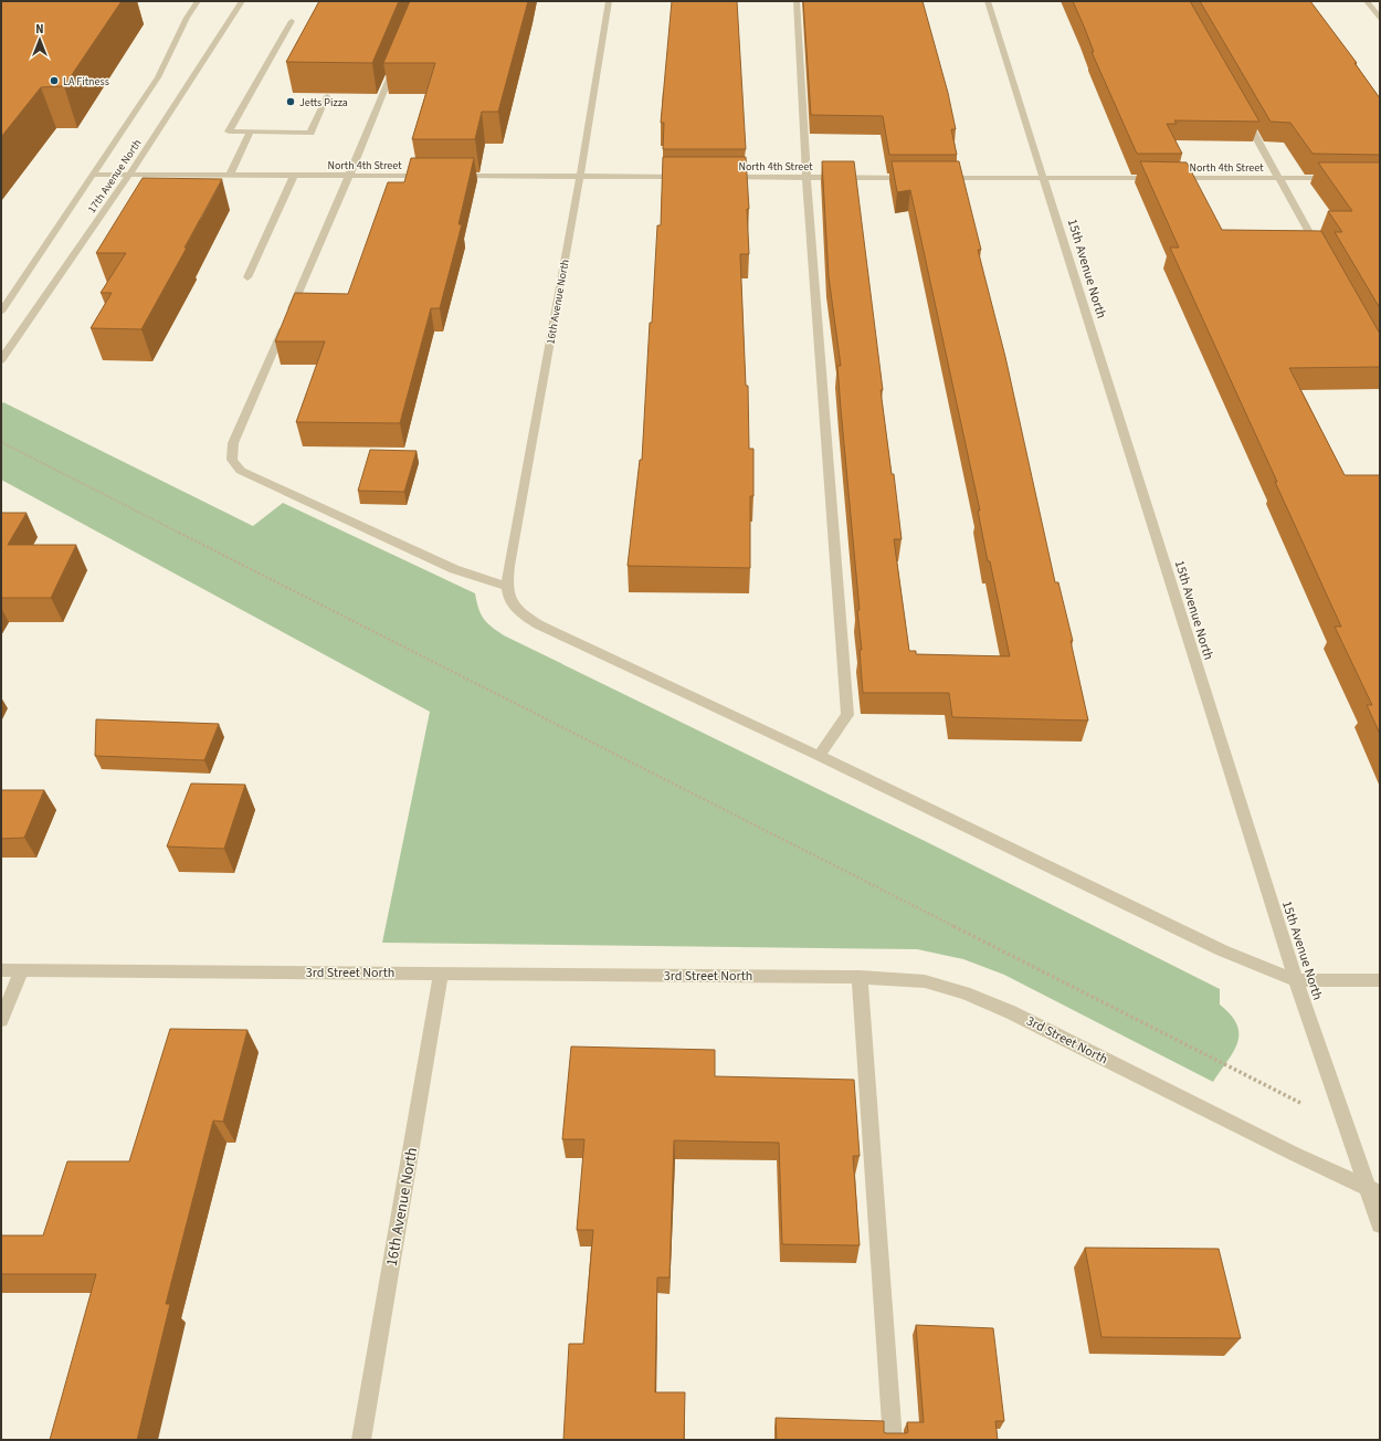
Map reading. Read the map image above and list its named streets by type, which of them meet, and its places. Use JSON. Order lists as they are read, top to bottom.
{
  "streets": {
    "street": [
      "North 4th Street",
      "17th Avenue North",
      "15th Avenue North",
      "16th Avenue North",
      "3rd Street North"
    ]
  },
  "crossings": [
    ["North 4th Street", "17th Avenue North"],
    ["North 4th Street", "15th Avenue North"],
    ["15th Avenue North", "3rd Street North"],
    ["16th Avenue North", "3rd Street North"]
  ],
  "places": ["LA Fitness", "Jetts Pizza"],
  "north": "top"
}
